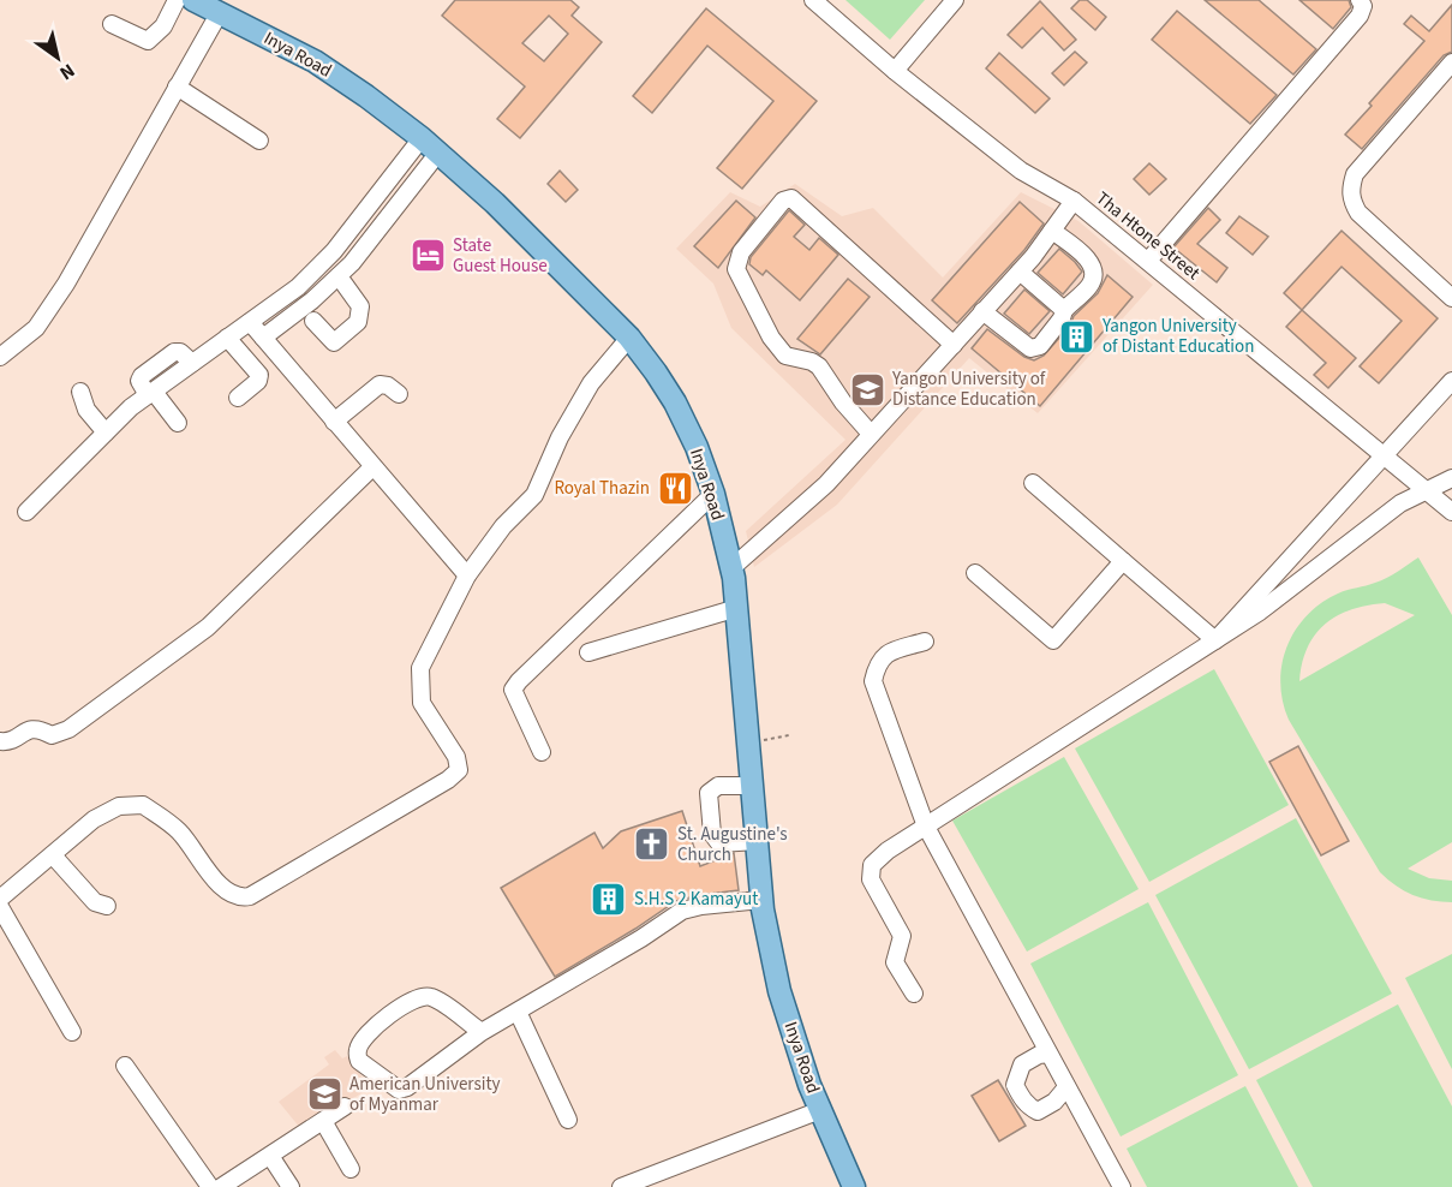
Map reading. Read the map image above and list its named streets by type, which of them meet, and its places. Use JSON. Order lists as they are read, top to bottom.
{
  "streets": {
    "main road": ["Inya Road"],
    "street": ["Tha Htone Street"]
  },
  "places": {
    "hotel": ["State Guest House"],
    "building": ["Yangon University of Distant Education", "S.H.S 2 Kamayut"],
    "school or university": ["Yangon University of Distance Education", "American University of Myanmar"],
    "restaurant": ["Royal Thazin"],
    "church": ["St. Augustine's Church"]
  },
  "north": "bottom right"
}
